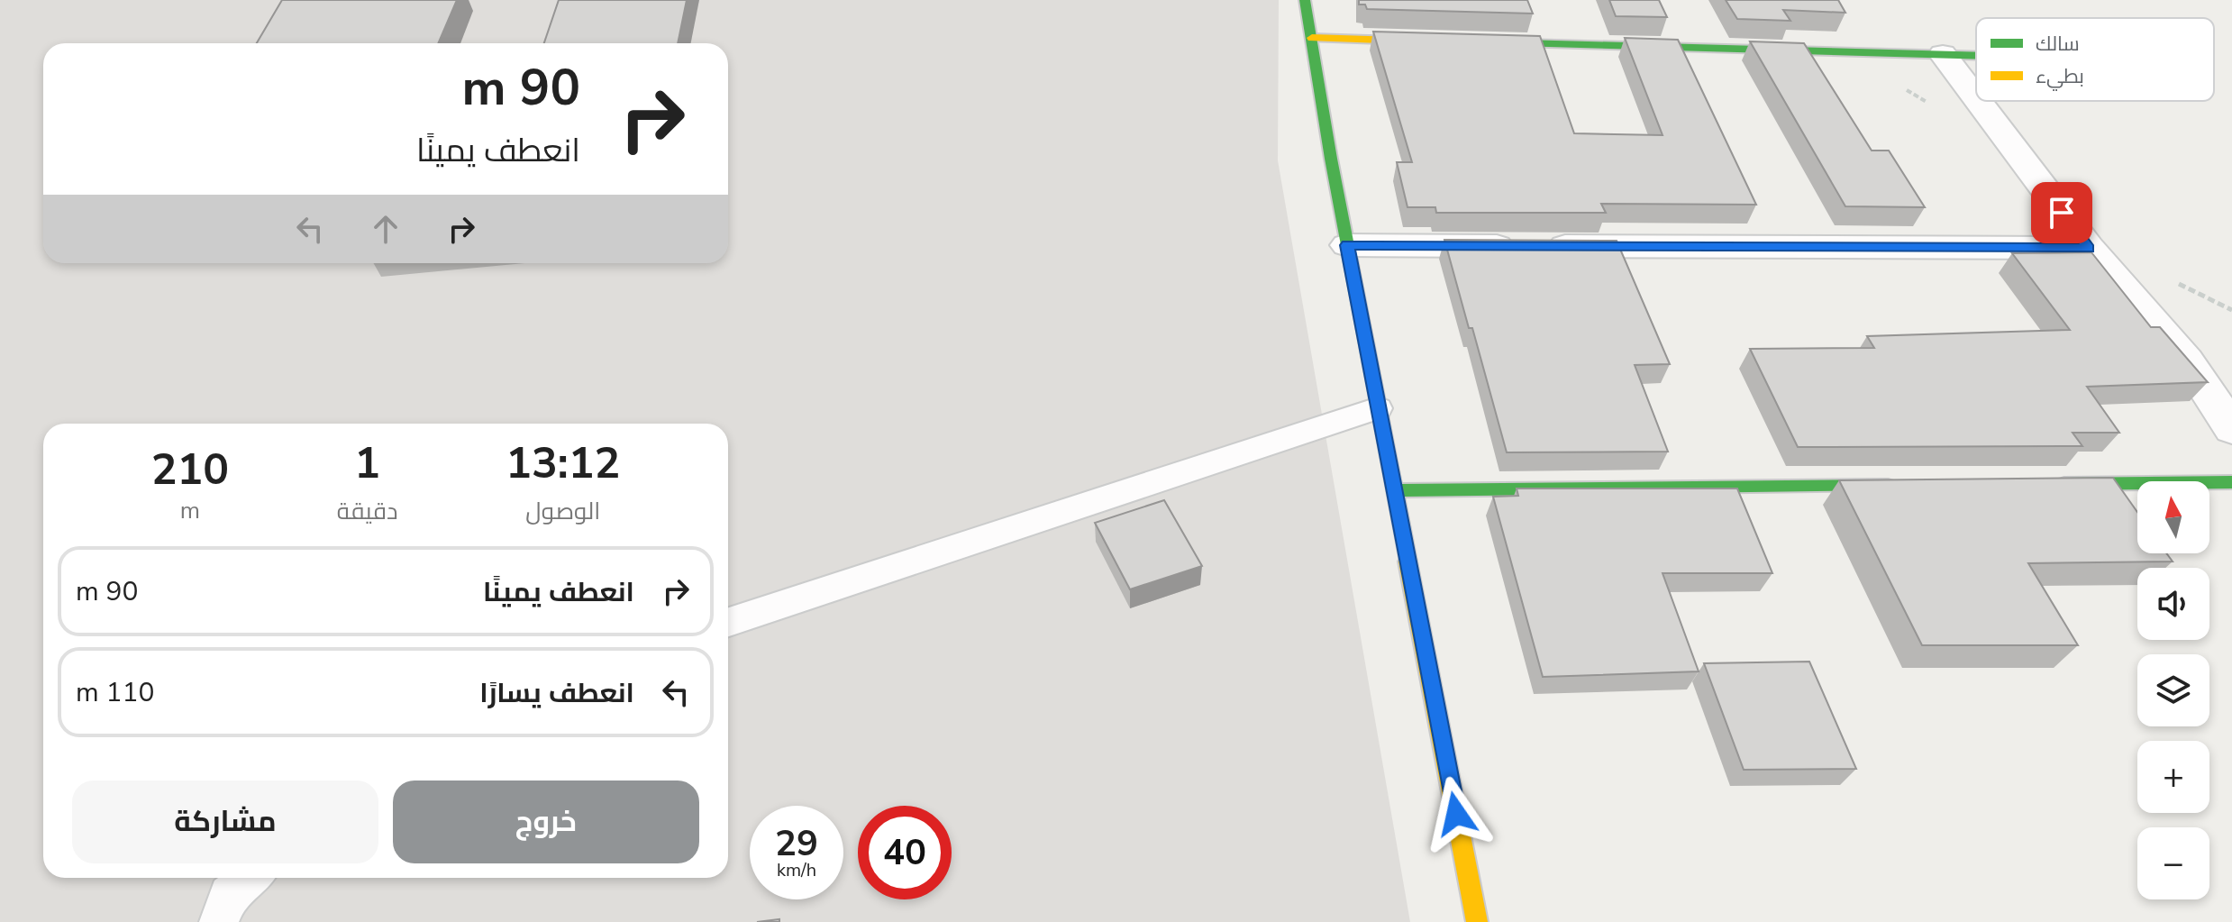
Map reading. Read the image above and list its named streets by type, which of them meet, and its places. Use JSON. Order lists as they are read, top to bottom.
{
  "legend": ["سالك", "بطيء"],
  "north": "top",
  "page": {
    "turn": ["90 m", "انعطف يمينًا"],
    "eta": [
      "13:12",
      "الوصول",
      "1",
      "دقيقة",
      "210",
      "m"
    ],
    "map_buttons": ["+", "−"],
    "list": [
      {
        "name": "انعطف يمينًا",
        "value": "90 m"
      },
      {
        "name": "انعطف يسارًا",
        "value": "110 m"
      }
    ],
    "buttons": ["خروج", "مشاركة"],
    "speed": "29 km/h",
    "limit": "40"
  }
}
